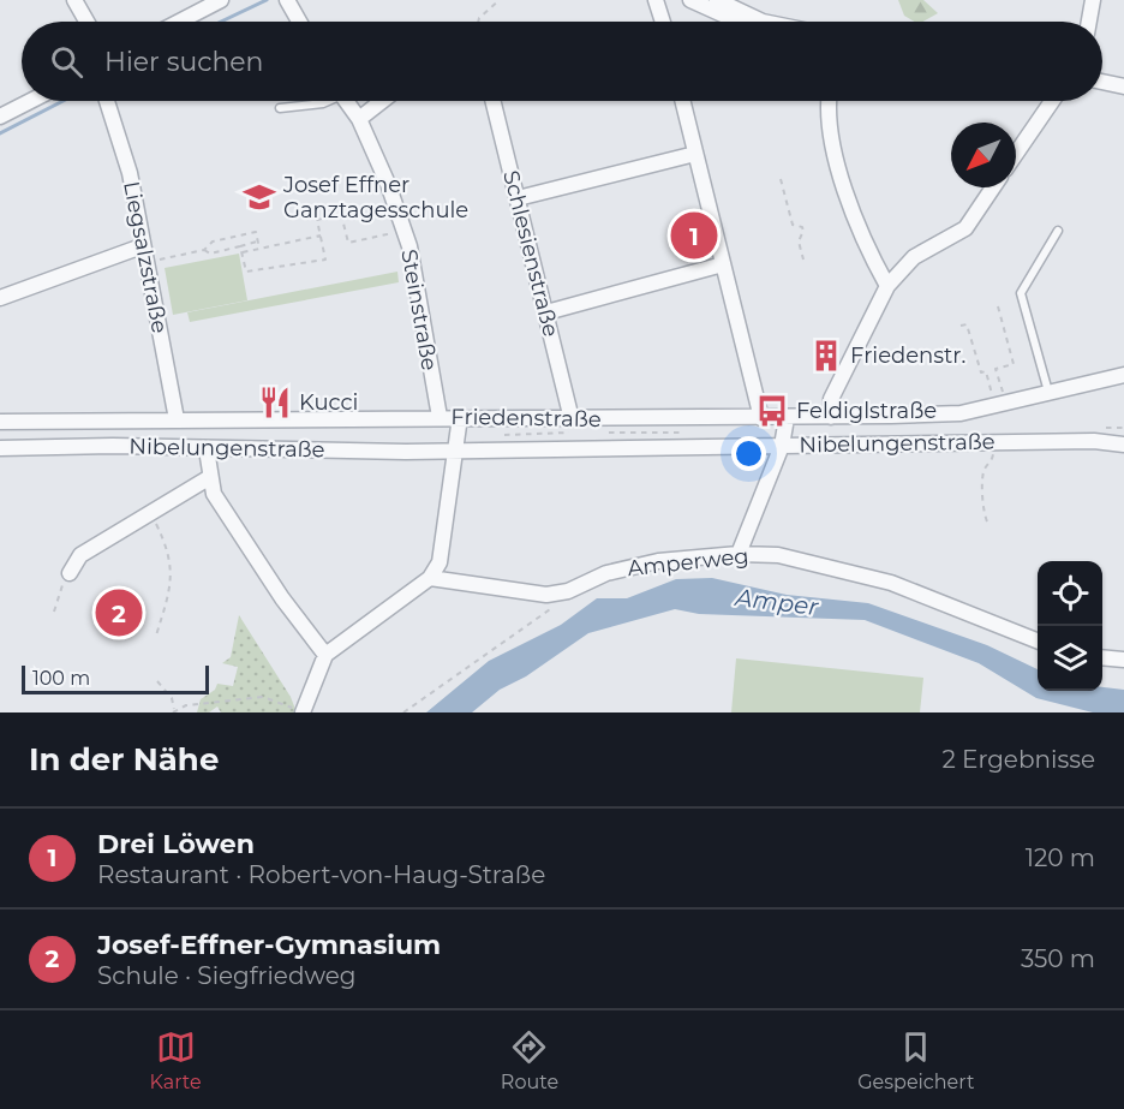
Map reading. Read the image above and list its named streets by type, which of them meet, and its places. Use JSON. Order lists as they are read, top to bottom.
{
  "streets": {
    "street": [
      "Schlesienstraße",
      "Liegsalzstraße",
      "Steinstraße",
      "Friedenstraße",
      "Nibelungenstraße",
      "Amperweg"
    ]
  },
  "crossings": [
    ["Schlesienstraße", "Friedenstraße"],
    ["Liegsalzstraße", "Friedenstraße"],
    ["Steinstraße", "Friedenstraße"]
  ],
  "water": ["Amper"],
  "places": {
    "school or university": ["Josef Effner Ganztagesschule"],
    "building": ["Friedenstr."],
    "restaurant": ["Kucci"],
    "bus stop": ["Feldiglstraße"]
  },
  "scale_bar": "100 m",
  "north": "bottom left",
  "page": {
    "search": "Hier suchen",
    "pins": ["1", "2"],
    "scale": "100 m",
    "heading": ["In der Nähe", "2 Ergebnisse"],
    "list": [
      {
        "mark": "1",
        "name": "Drei Löwen",
        "note": "Restaurant · Robert-von-Haug-Straße",
        "value": "120 m"
      },
      {
        "mark": "2",
        "name": "Josef-Effner-Gymnasium",
        "note": "Schule · Siegfriedweg",
        "value": "350 m"
      }
    ],
    "nav": ["Karte", "Route", "Gespeichert"]
  }
}
